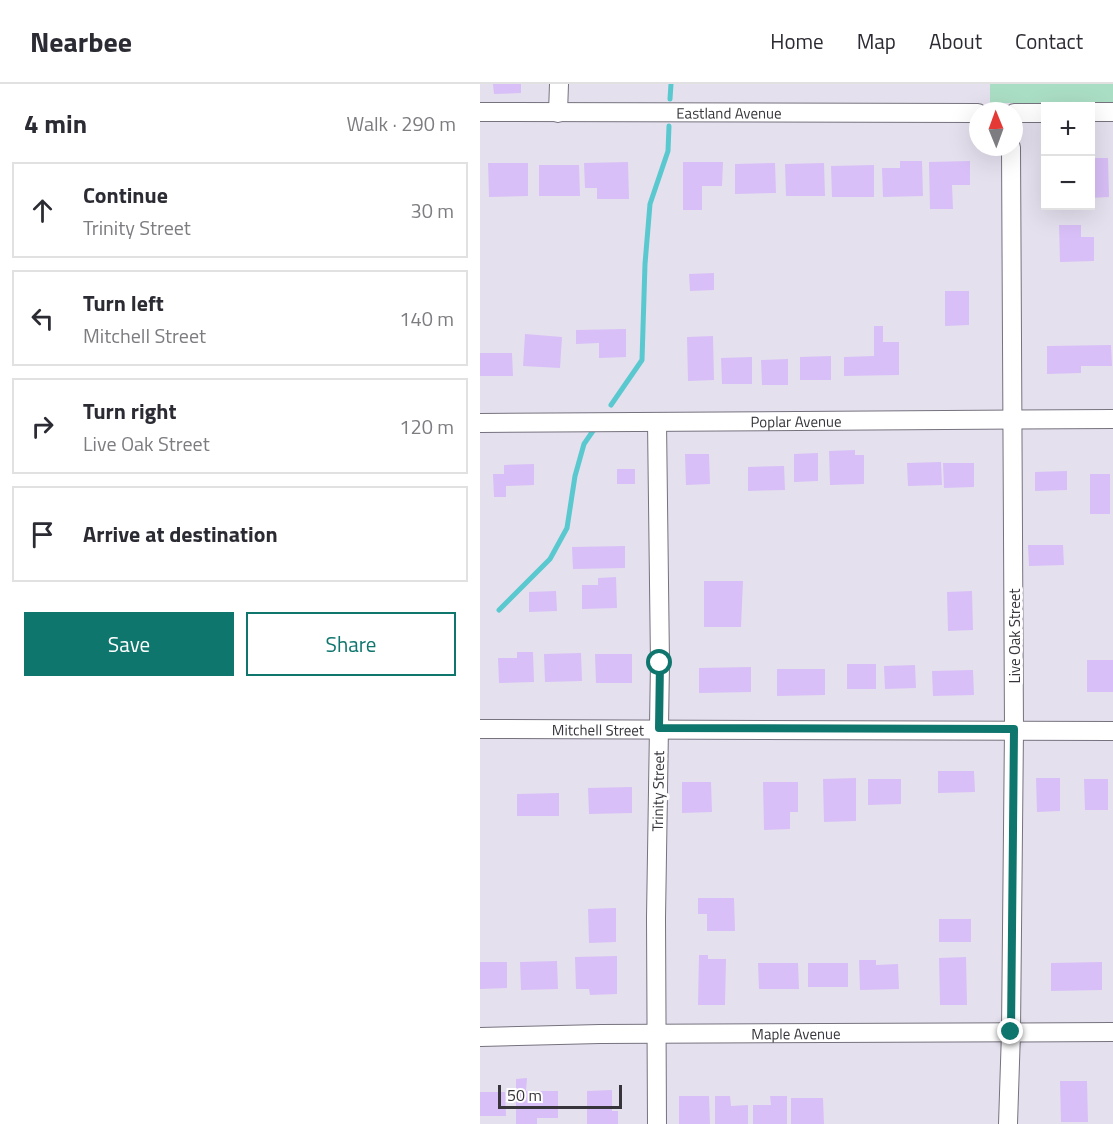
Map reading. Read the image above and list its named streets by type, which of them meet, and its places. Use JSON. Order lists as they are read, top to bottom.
{
  "streets": {
    "street": [
      "Eastland Avenue",
      "Poplar Avenue",
      "Live Oak Street",
      "Mitchell Street",
      "Trinity Street",
      "Maple Avenue"
    ]
  },
  "crossings": [
    ["Poplar Avenue", "Live Oak Street"],
    ["Poplar Avenue", "Trinity Street"],
    ["Live Oak Street", "Mitchell Street"],
    ["Live Oak Street", "Maple Avenue"],
    ["Mitchell Street", "Trinity Street"],
    ["Trinity Street", "Maple Avenue"]
  ],
  "scale_bar": "50 m",
  "north": "top",
  "page": {
    "header": "Nearbee",
    "nav": [
      "Home",
      "Map",
      "About",
      "Contact"
    ],
    "heading": ["4 min", "Walk · 290 m"],
    "map_buttons": ["+", "−"],
    "list": [
      ["Continue", "Trinity Street", "30 m"],
      ["Turn left", "Mitchell Street", "140 m"],
      ["Turn right", "Live Oak Street", "120 m"],
      "Arrive at destination"
    ],
    "buttons": ["Save", "Share"],
    "scale": "50 m"
  }
}
